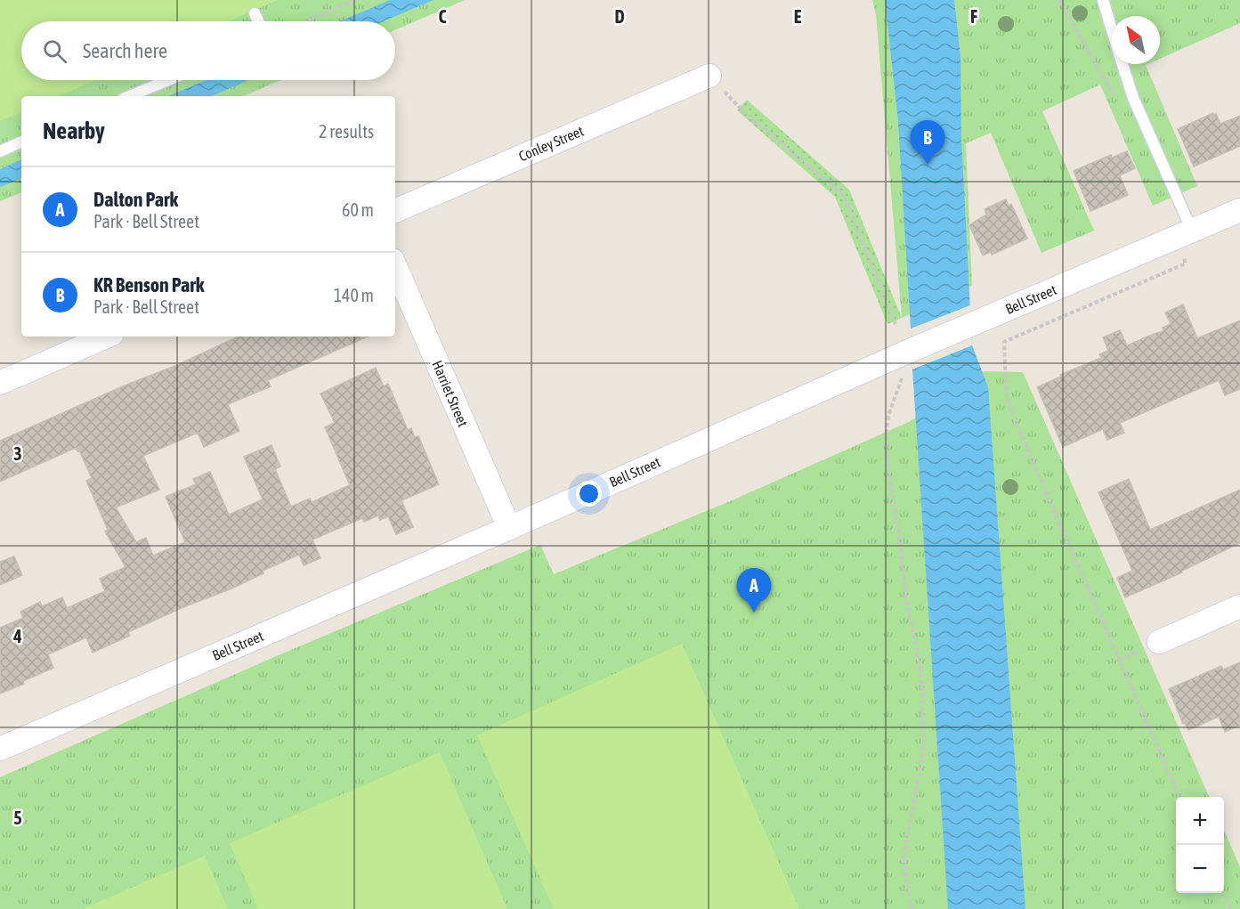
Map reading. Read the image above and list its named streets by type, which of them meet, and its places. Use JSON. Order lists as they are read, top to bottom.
{
  "streets": {
    "street": ["Conley Street", "Bell Street", "Harriet Street"]
  },
  "crossings": [
    ["Bell Street", "Harriet Street"]
  ],
  "north": "top left",
  "page": {
    "search": "Search here",
    "heading": ["Nearby", "2 results"],
    "pins": ["B", "A"],
    "list": [
      {
        "mark": "A",
        "name": "Dalton Park",
        "note": "Park · Bell Street",
        "value": "60 m"
      },
      {
        "mark": "B",
        "name": "KR Benson Park",
        "note": "Park · Bell Street",
        "value": "140 m"
      }
    ],
    "map_buttons": ["+", "−"]
  },
  "grid": {
    "columns": [
      "C",
      "D",
      "E",
      "F"
    ],
    "rows": ["3", "4", "5"]
  }
}
